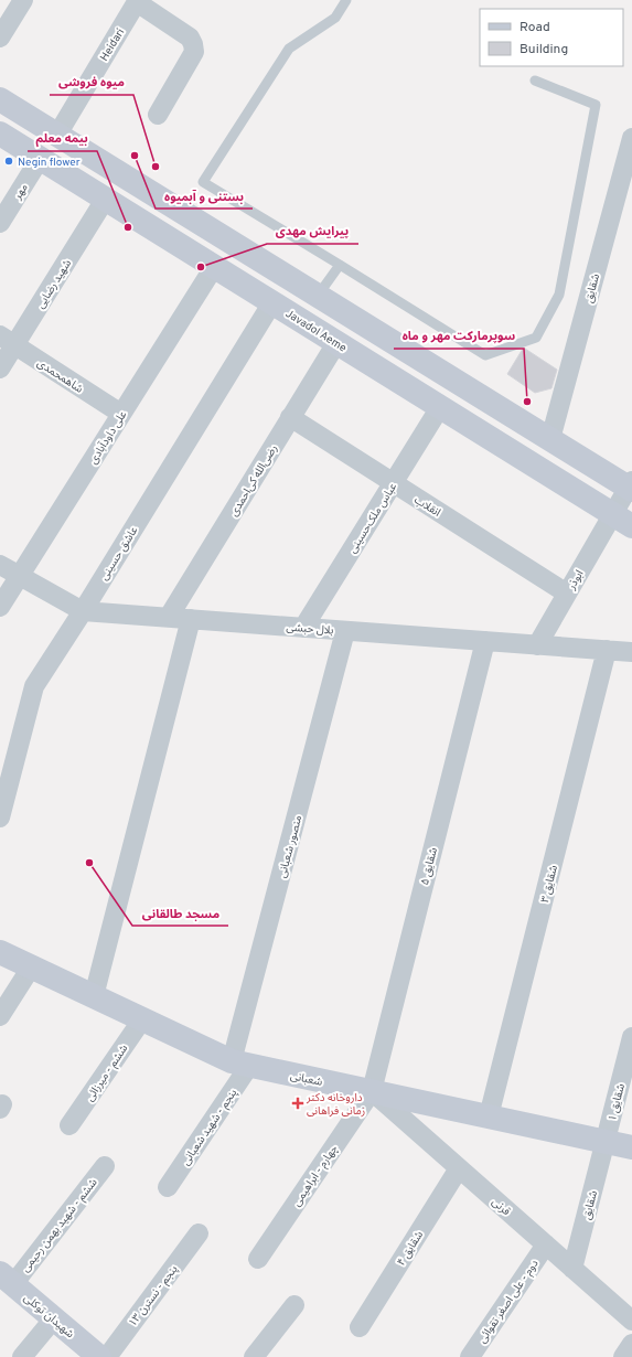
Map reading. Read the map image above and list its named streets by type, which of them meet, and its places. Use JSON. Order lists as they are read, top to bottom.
{
  "streets": {
    "main road": ["Javadol Aeme", "شعبانی", "شهیدان توکلی"],
    "street": [
      "Heidari",
      "مهر",
      "شهید رضایی",
      "شقایق",
      "شاهمحمدی",
      "علی داودآبادی",
      "رضی‌الله کی‌احمدی",
      "انقلاب",
      "عباس ملک‌حسینی",
      "عاشق حسینی",
      "ابوذر",
      "بلال حبشی",
      "منصور شعبانی",
      "شقایق ۵",
      "شقایق ۳",
      "ششم - میرزائی",
      "شقایق ۱",
      "پنجم - شهید شعبانی",
      "چهارم - ابراهیمی",
      "قرنی",
      "ششم - شهید بهمن رحیمی",
      "شقایق ۴",
      "پنجم - نسترن ۱۳",
      "دوم - علی اصغر تقوائی"
    ]
  },
  "crossings": [
    ["مهر", "Javadol Aeme"],
    ["شهید رضایی", "Javadol Aeme"],
    ["شهید رضایی", "شاهمحمدی"],
    ["شقایق", "شعبانی"],
    ["شقایق", "شقایق ۱"],
    ["شقایق", "قرنی"],
    ["Javadol Aeme", "علی داودآبادی"],
    ["Javadol Aeme", "رضی‌الله کی‌احمدی"],
    ["Javadol Aeme", "عباس ملک‌حسینی"],
    ["Javadol Aeme", "عاشق حسینی"],
    ["Javadol Aeme", "ابوذر"],
    ["شاهمحمدی", "علی داودآبادی"],
    ["علی داودآبادی", "بلال حبشی"],
    ["رضی‌الله کی‌احمدی", "انقلاب"],
    ["رضی‌الله کی‌احمدی", "بلال حبشی"],
    ["انقلاب", "عباس ملک‌حسینی"],
    ["انقلاب", "ابوذر"],
    ["عباس ملک‌حسینی", "بلال حبشی"],
    ["عاشق حسینی", "بلال حبشی"],
    ["ابوذر", "بلال حبشی"],
    ["بلال حبشی", "منصور شعبانی"],
    ["بلال حبشی", "شقایق ۵"],
    ["بلال حبشی", "شقایق ۳"],
    ["منصور شعبانی", "شعبانی"],
    ["منصور شعبانی", "پنجم - شهید شعبانی"],
    ["شقایق ۵", "شعبانی"],
    ["شقایق ۵", "چهارم - ابراهیمی"],
    ["شقایق ۵", "قرنی"],
    ["شقایق ۳", "شعبانی"],
    ["ششم - میرزائی", "شعبانی"],
    ["شعبانی", "شقایق ۱"],
    ["شعبانی", "پنجم - شهید شعبانی"],
    ["شعبانی", "چهارم - ابراهیمی"],
    ["شعبانی", "قرنی"],
    ["چهارم - ابراهیمی", "قرنی"],
    ["قرنی", "شقایق ۴"],
    ["قرنی", "دوم - علی اصغر تقوائی"],
    ["ششم - شهید بهمن رحیمی", "شهیدان توکلی"]
  ],
  "places": {
    "other": [
      "بستنی و آبمیوه",
      "Negin flower",
      "میوه فروشی",
      "بیمه معلم",
      "پیرایش مهدی",
      "سوپرمارکت مهر و ماه",
      "مسجد طالقانی"
    ],
    "health": ["داروخانه دکتر زمانی فراهانی"]
  },
  "legend": ["Road", "Building"]
}
